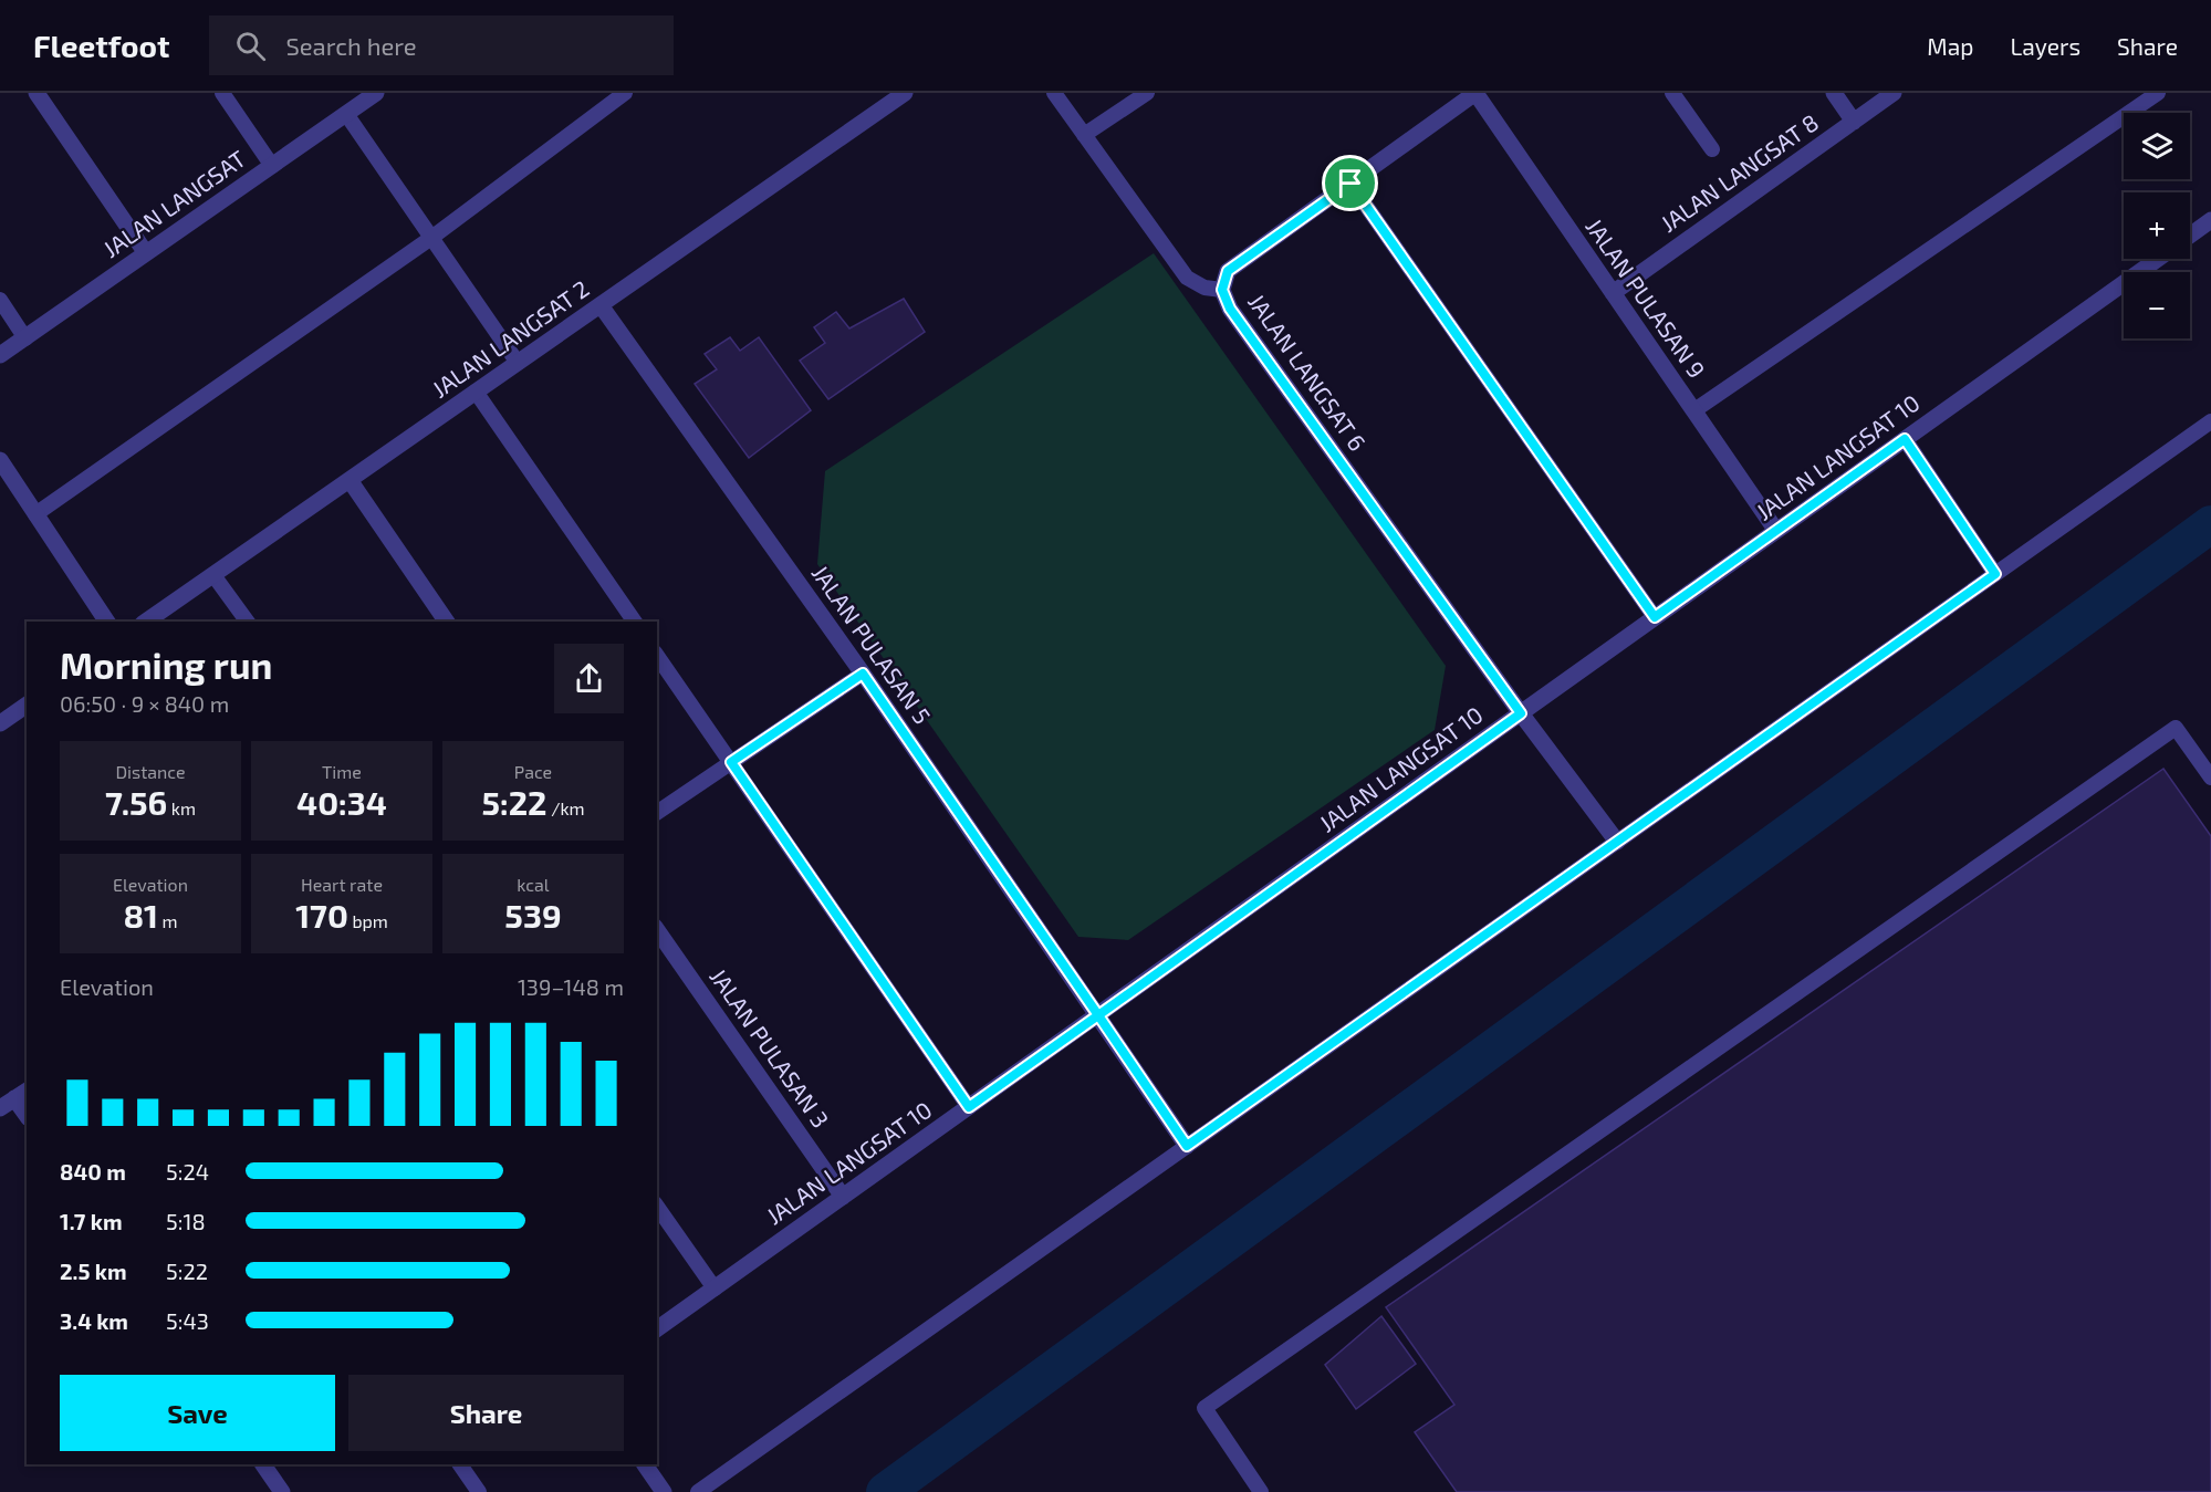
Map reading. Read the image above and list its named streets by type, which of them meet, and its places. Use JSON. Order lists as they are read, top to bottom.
{
  "streets": {
    "street": [
      "JALAN LANGSAT 8",
      "JALAN LANGSAT",
      "JALAN PULASAN 9",
      "JALAN LANGSAT 2",
      "JALAN LANGSAT 6",
      "JALAN LANGSAT 10",
      "JALAN PULASAN 5",
      "JALAN PULASAN 3"
    ]
  },
  "crossings": [
    ["JALAN LANGSAT 8", "JALAN PULASAN 9"],
    ["JALAN PULASAN 9", "JALAN LANGSAT 6"],
    ["JALAN PULASAN 9", "JALAN LANGSAT 10"],
    ["JALAN LANGSAT 2", "JALAN PULASAN 5"],
    ["JALAN LANGSAT 6", "JALAN LANGSAT 10"],
    ["JALAN LANGSAT 10", "JALAN PULASAN 5"],
    ["JALAN LANGSAT 10", "JALAN PULASAN 3"]
  ],
  "page": {
    "header": "Fleetfoot",
    "search": "Search here",
    "nav": ["Map", "Layers", "Share"],
    "map_buttons": ["+", "−"],
    "heading": ["Morning run", "06:50 · 9 × 840 m"],
    "stats": [
      ["Distance", "7.56 km"],
      ["Time", "40:34"],
      ["Pace", "5:22 /km"],
      ["Elevation", "81 m"],
      ["Heart rate", "170 bpm"],
      ["kcal", "539"]
    ],
    "chart": ["Elevation", "139–148 m"],
    "list": [
      {
        "name": "840 m",
        "note": "5:24"
      },
      {
        "name": "1.7 km",
        "note": "5:18"
      },
      {
        "name": "2.5 km",
        "note": "5:22"
      },
      {
        "name": "3.4 km",
        "note": "5:43"
      }
    ],
    "buttons": ["Save", "Share"]
  }
}
